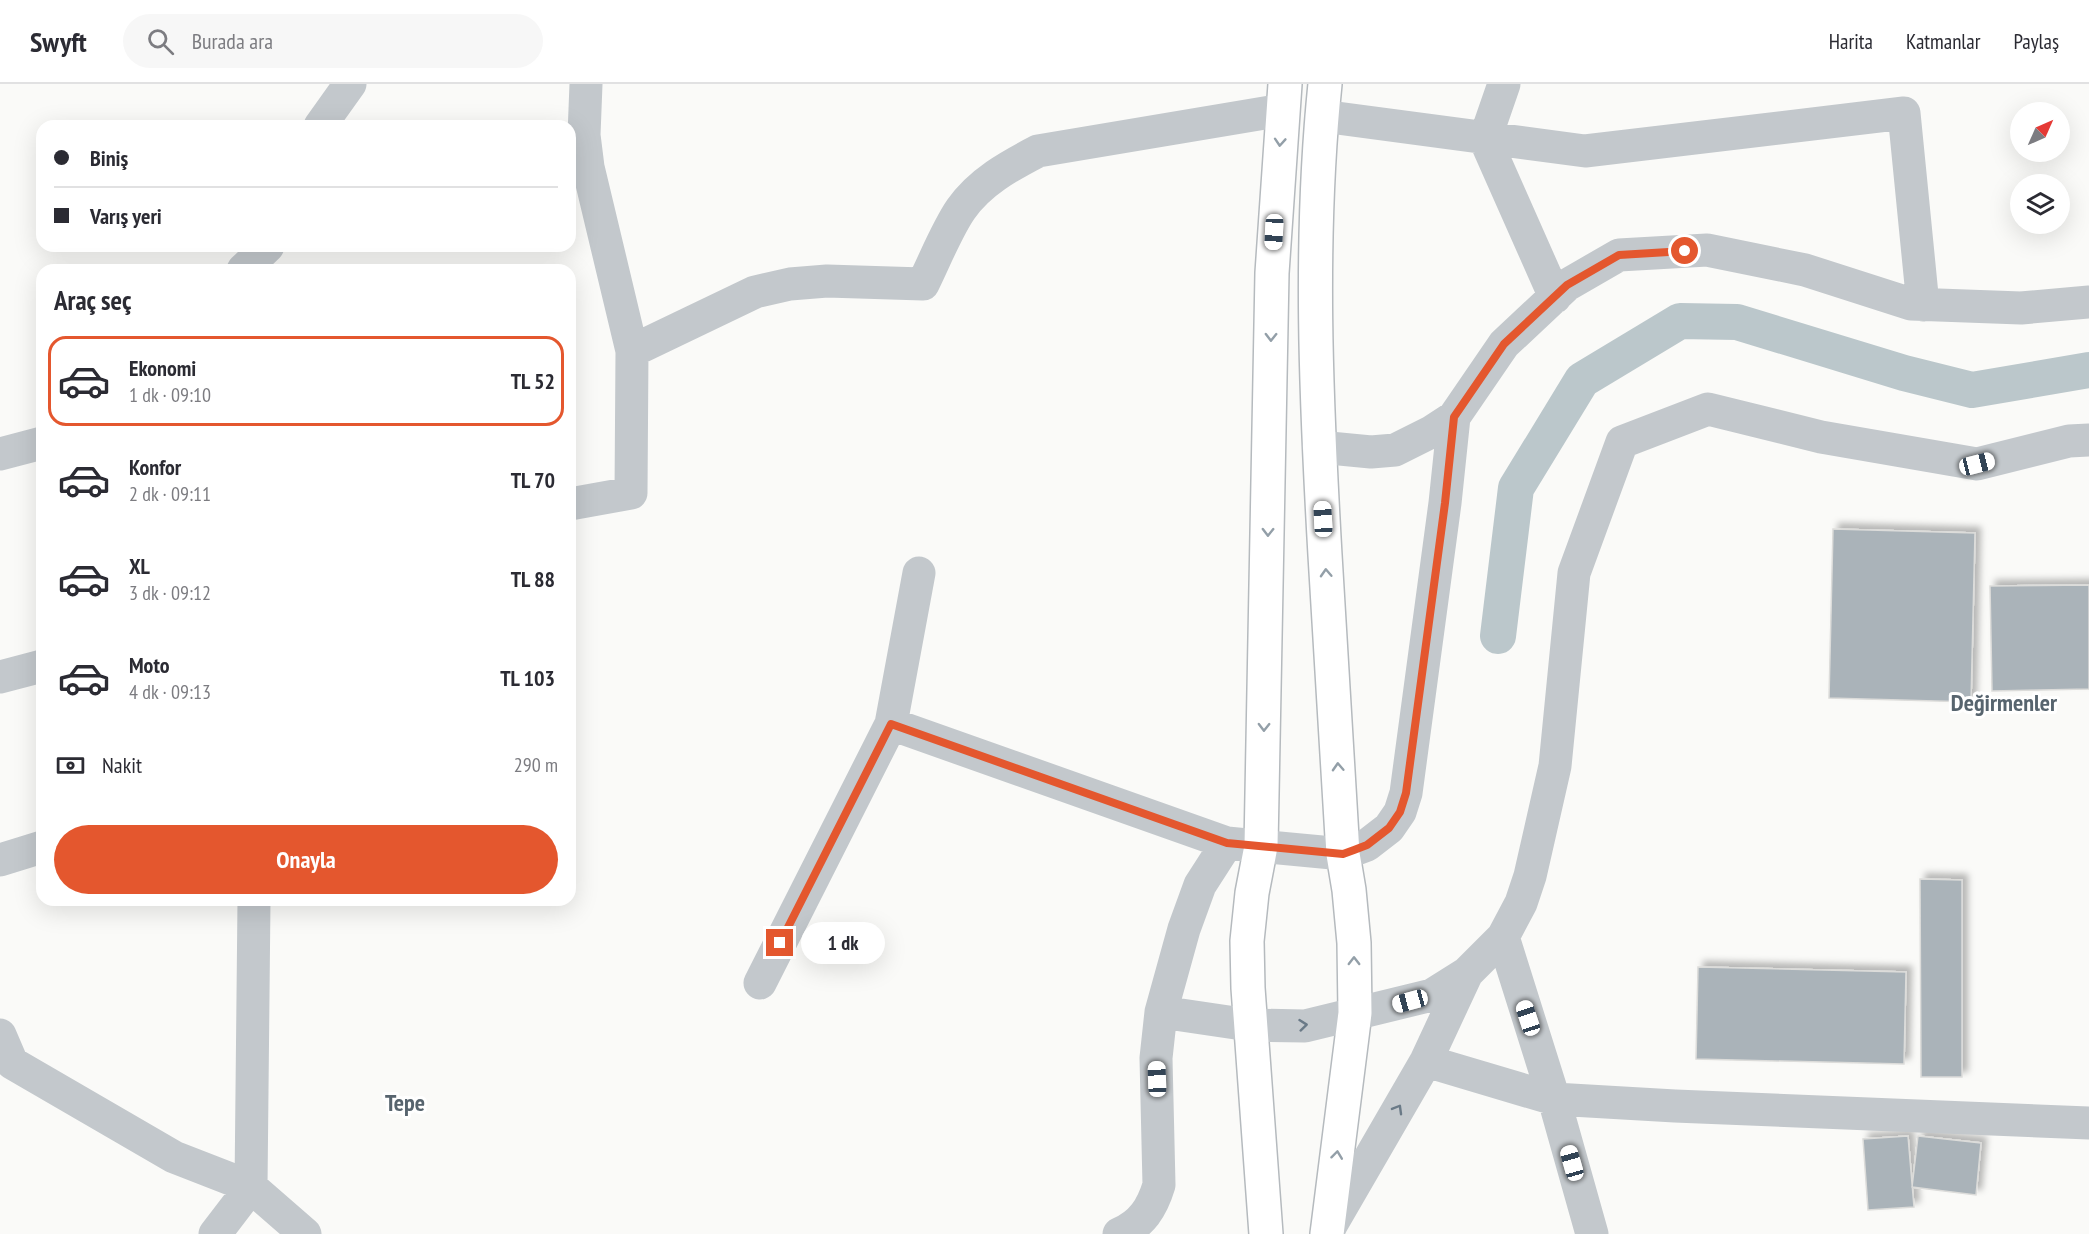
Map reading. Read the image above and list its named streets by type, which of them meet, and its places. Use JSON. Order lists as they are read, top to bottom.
{
  "districts": ["Değirmenler", "Tepe"],
  "north": "top right",
  "page": {
    "header": "Swyft",
    "search": "Burada ara",
    "nav": ["Harita", "Katmanlar", "Paylaş"],
    "banner": ["Biniş", "Varış yeri"],
    "heading": "Araç seç",
    "list": [
      {
        "name": "Ekonomi",
        "note": "1 dk · 09:10",
        "value": "TL 52"
      },
      {
        "name": "Konfor",
        "note": "2 dk · 09:11",
        "value": "TL 70"
      },
      {
        "name": "XL",
        "note": "3 dk · 09:12",
        "value": "TL 88"
      },
      {
        "name": "Moto",
        "note": "4 dk · 09:13",
        "value": "TL 103"
      }
    ],
    "pay": ["Nakit", "290 m"],
    "buttons": "Onayla",
    "bubble": "1 dk"
  }
}
